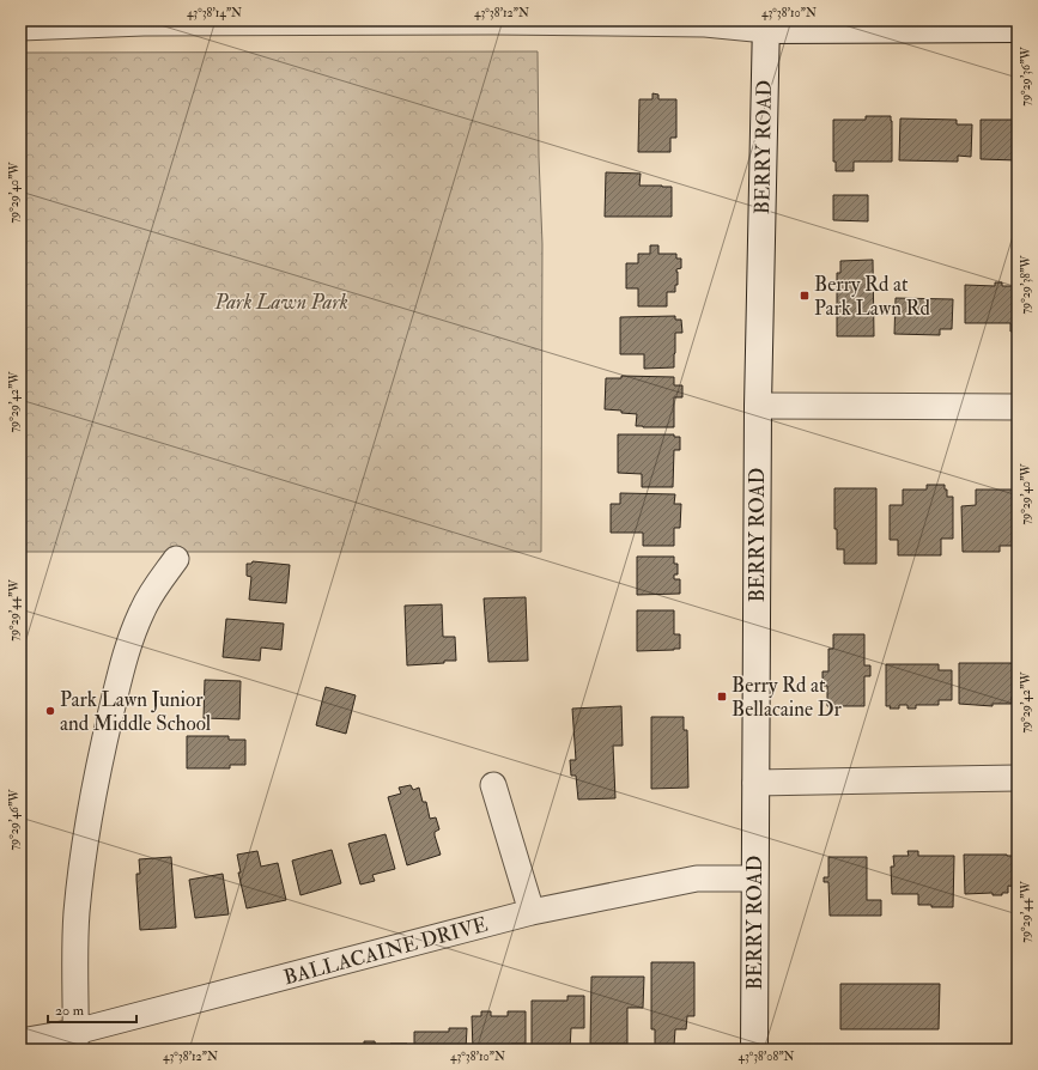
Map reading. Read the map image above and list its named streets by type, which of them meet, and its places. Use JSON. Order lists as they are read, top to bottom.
{
  "streets": {
    "street": ["BERRY ROAD", "BALLACAINE DRIVE"]
  },
  "crossings": [
    ["BERRY ROAD", "BALLACAINE DRIVE"]
  ],
  "parks": ["Park Lawn Park"],
  "places": {
    "transit": ["Berry Rd at Park Lawn Rd", "Berry Rd at Bellacaine Dr"],
    "other": ["Park Lawn Junior and Middle School"]
  },
  "scale_bar": "20 m",
  "coordinates": [
    "43°38'14\"N",
    "43°38'12\"N",
    "43°38'10\"N",
    "79°29'36\"W",
    "79°29'40\"W",
    "79°29'38\"W",
    "79°29'42\"W",
    "79°29'44\"W",
    "79°29'46\"W",
    "43°38'08\"N"
  ]
}
